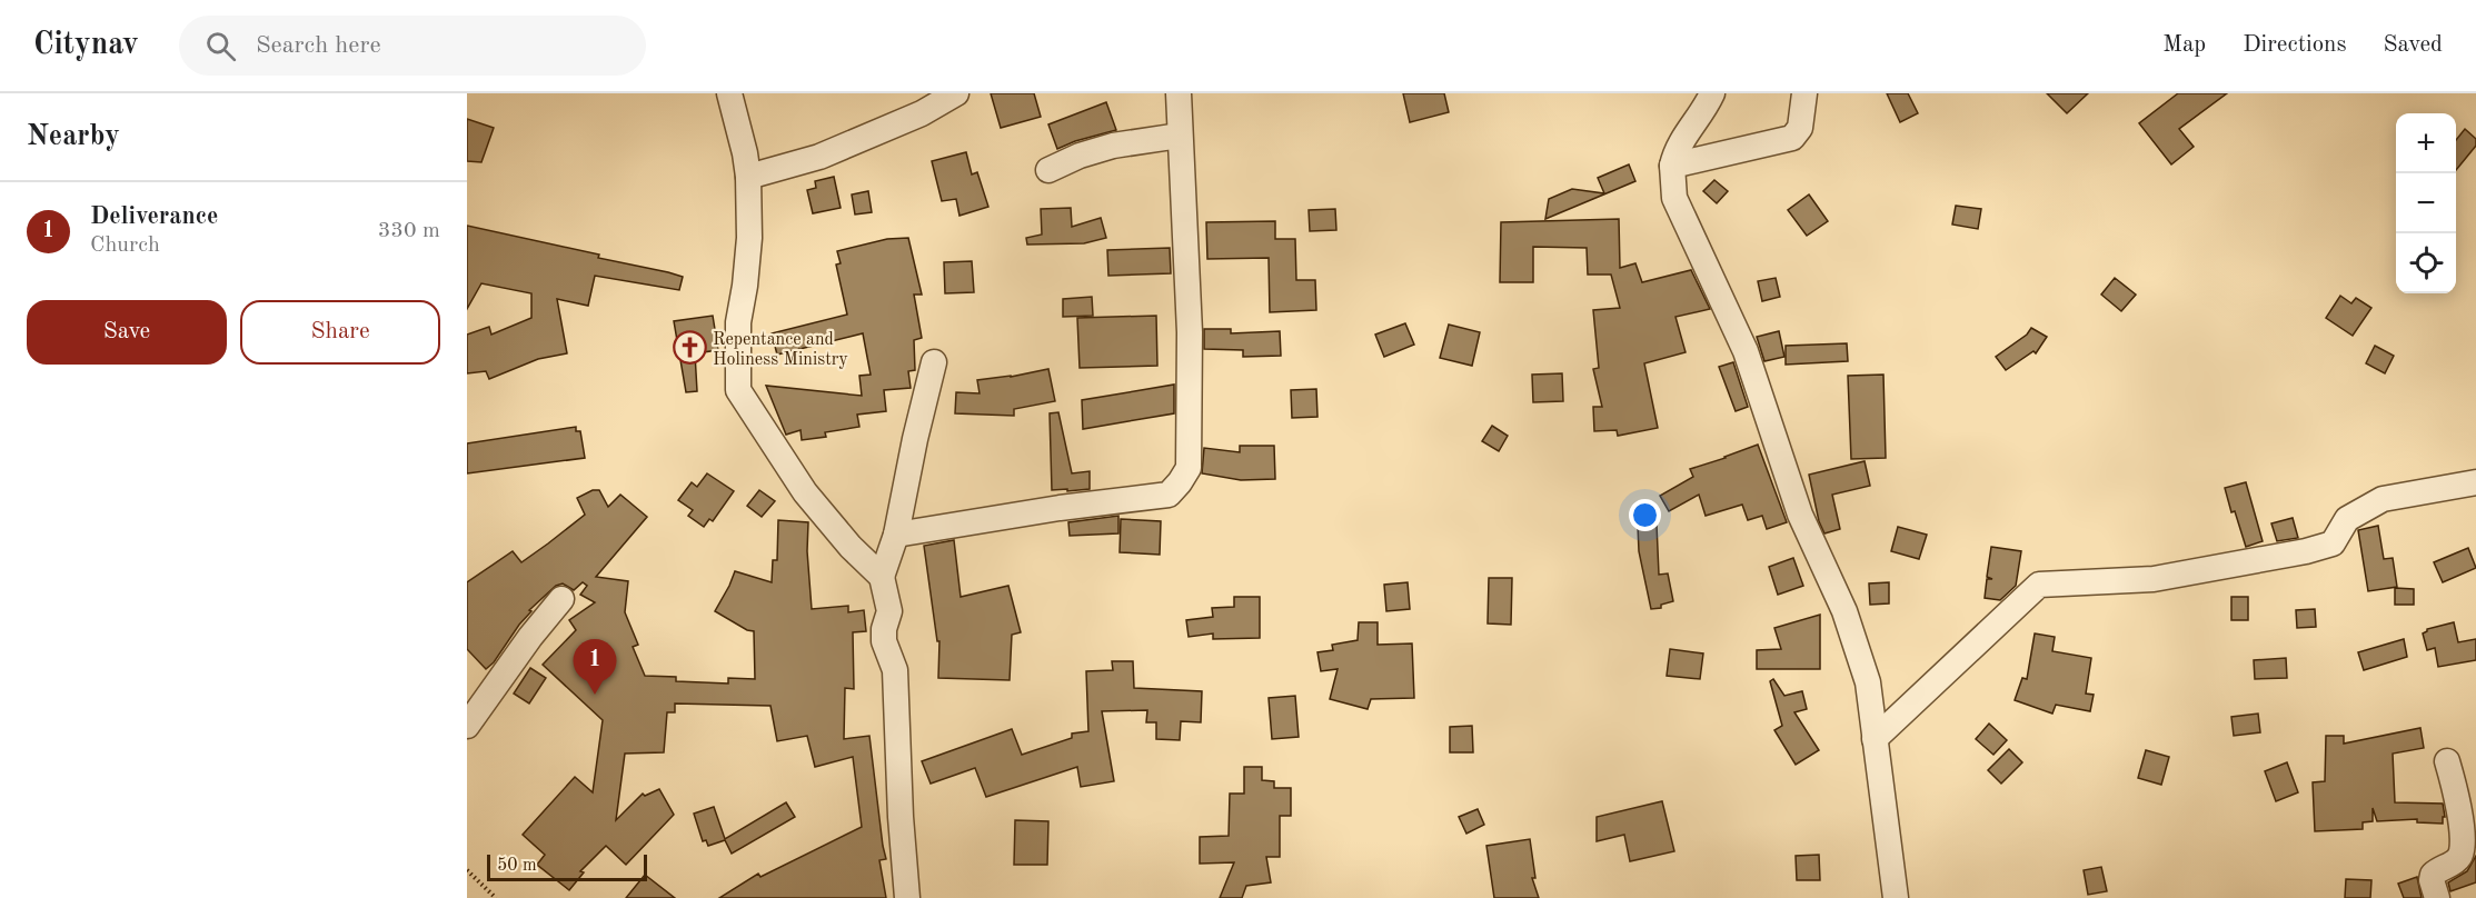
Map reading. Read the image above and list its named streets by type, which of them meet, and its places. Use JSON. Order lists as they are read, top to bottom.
{
  "places": {
    "church": ["Repentance and Holiness Ministry"]
  },
  "scale_bar": "50 m",
  "page": {
    "header": "Citynav",
    "search": "Search here",
    "nav": ["Map", "Directions", "Saved"],
    "heading": "Nearby",
    "map_buttons": ["+", "−"],
    "list": [
      {
        "mark": "1",
        "name": "Deliverance",
        "note": "Church",
        "value": "330 m"
      }
    ],
    "buttons": ["Save", "Share"],
    "pins": "1",
    "scale": "50 m"
  }
}
